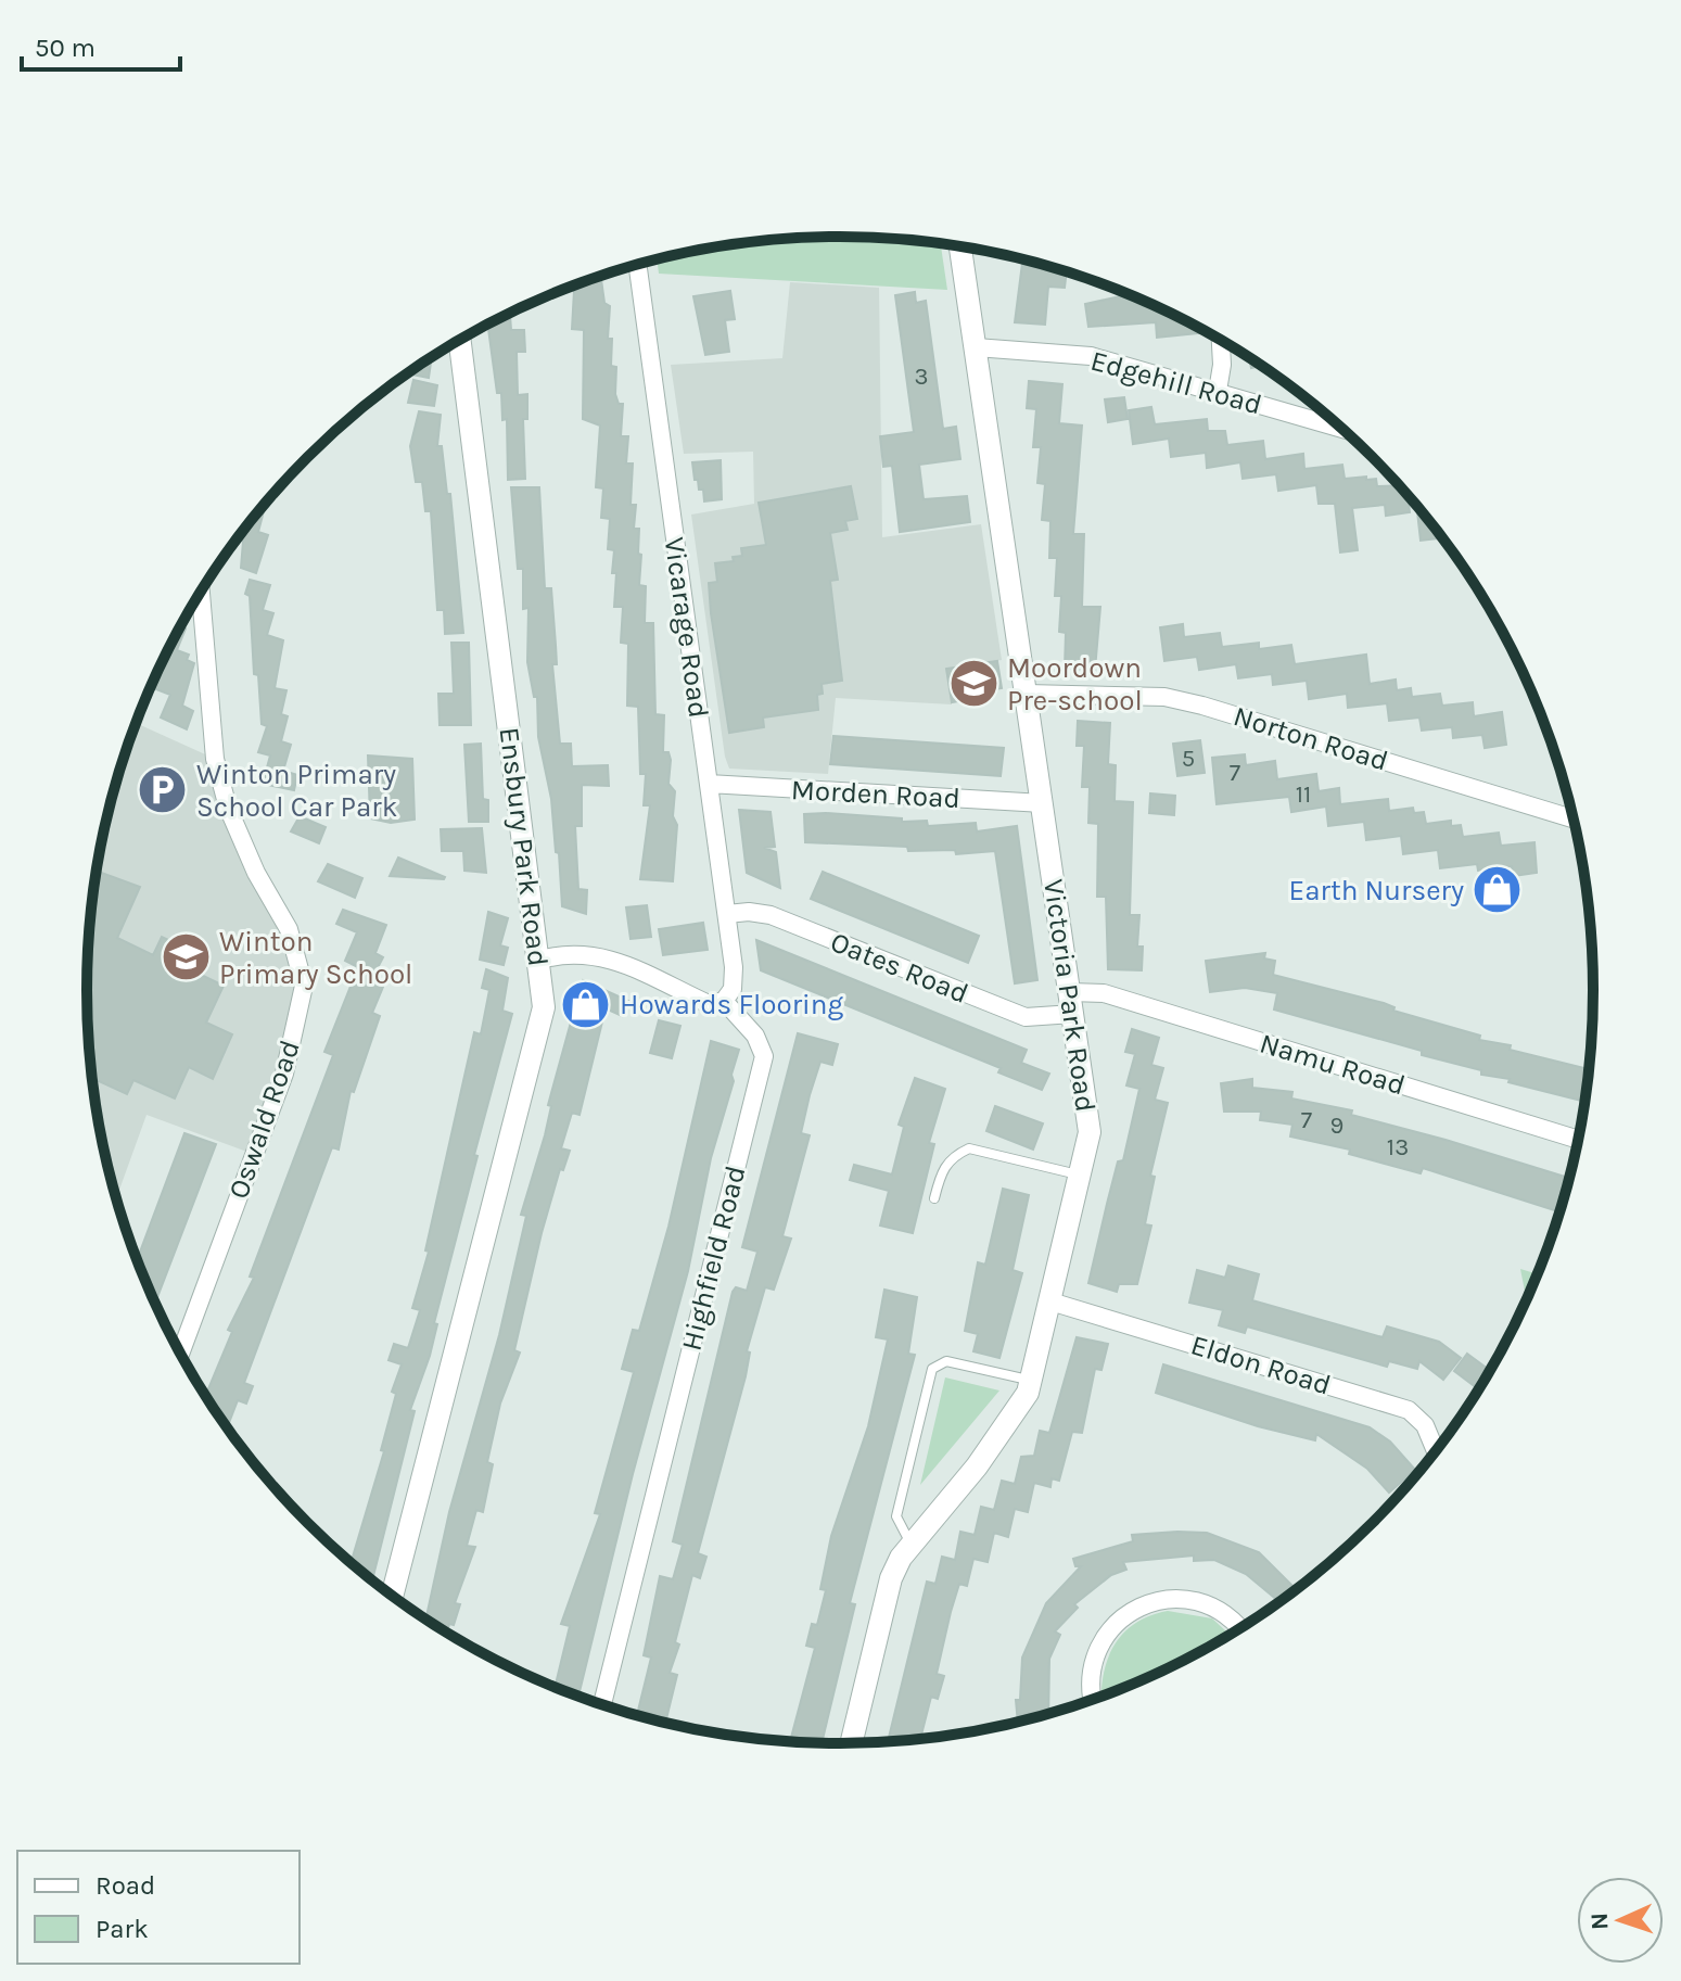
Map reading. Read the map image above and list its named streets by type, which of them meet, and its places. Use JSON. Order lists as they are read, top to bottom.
{
  "streets": {
    "street": [
      "Edgehill Road",
      "Vicarage Road",
      "Norton Road",
      "Morden Road",
      "Ensbury Park Road",
      "Oates Road",
      "Victoria Park Road",
      "Namu Road",
      "Oswald Road",
      "Highfield Road",
      "Eldon Road"
    ]
  },
  "crossings": [
    ["Edgehill Road", "Victoria Park Road"],
    ["Vicarage Road", "Morden Road"],
    ["Vicarage Road", "Oates Road"],
    ["Vicarage Road", "Highfield Road"],
    ["Norton Road", "Victoria Park Road"],
    ["Morden Road", "Victoria Park Road"],
    ["Oates Road", "Victoria Park Road"],
    ["Oates Road", "Namu Road"],
    ["Victoria Park Road", "Namu Road"],
    ["Victoria Park Road", "Eldon Road"]
  ],
  "places": {
    "school or university": ["Moordown Pre-school", "Winton Primary School"],
    "parking": ["Winton Primary School Car Park"],
    "shop": ["Earth Nursery", "Howards Flooring"]
  },
  "house_numbers": [
    "3",
    "5",
    "7",
    "11",
    "7",
    "9",
    "13"
  ],
  "legend": ["Road", "Park"],
  "scale_bar": "50 m",
  "north": "left"
}
